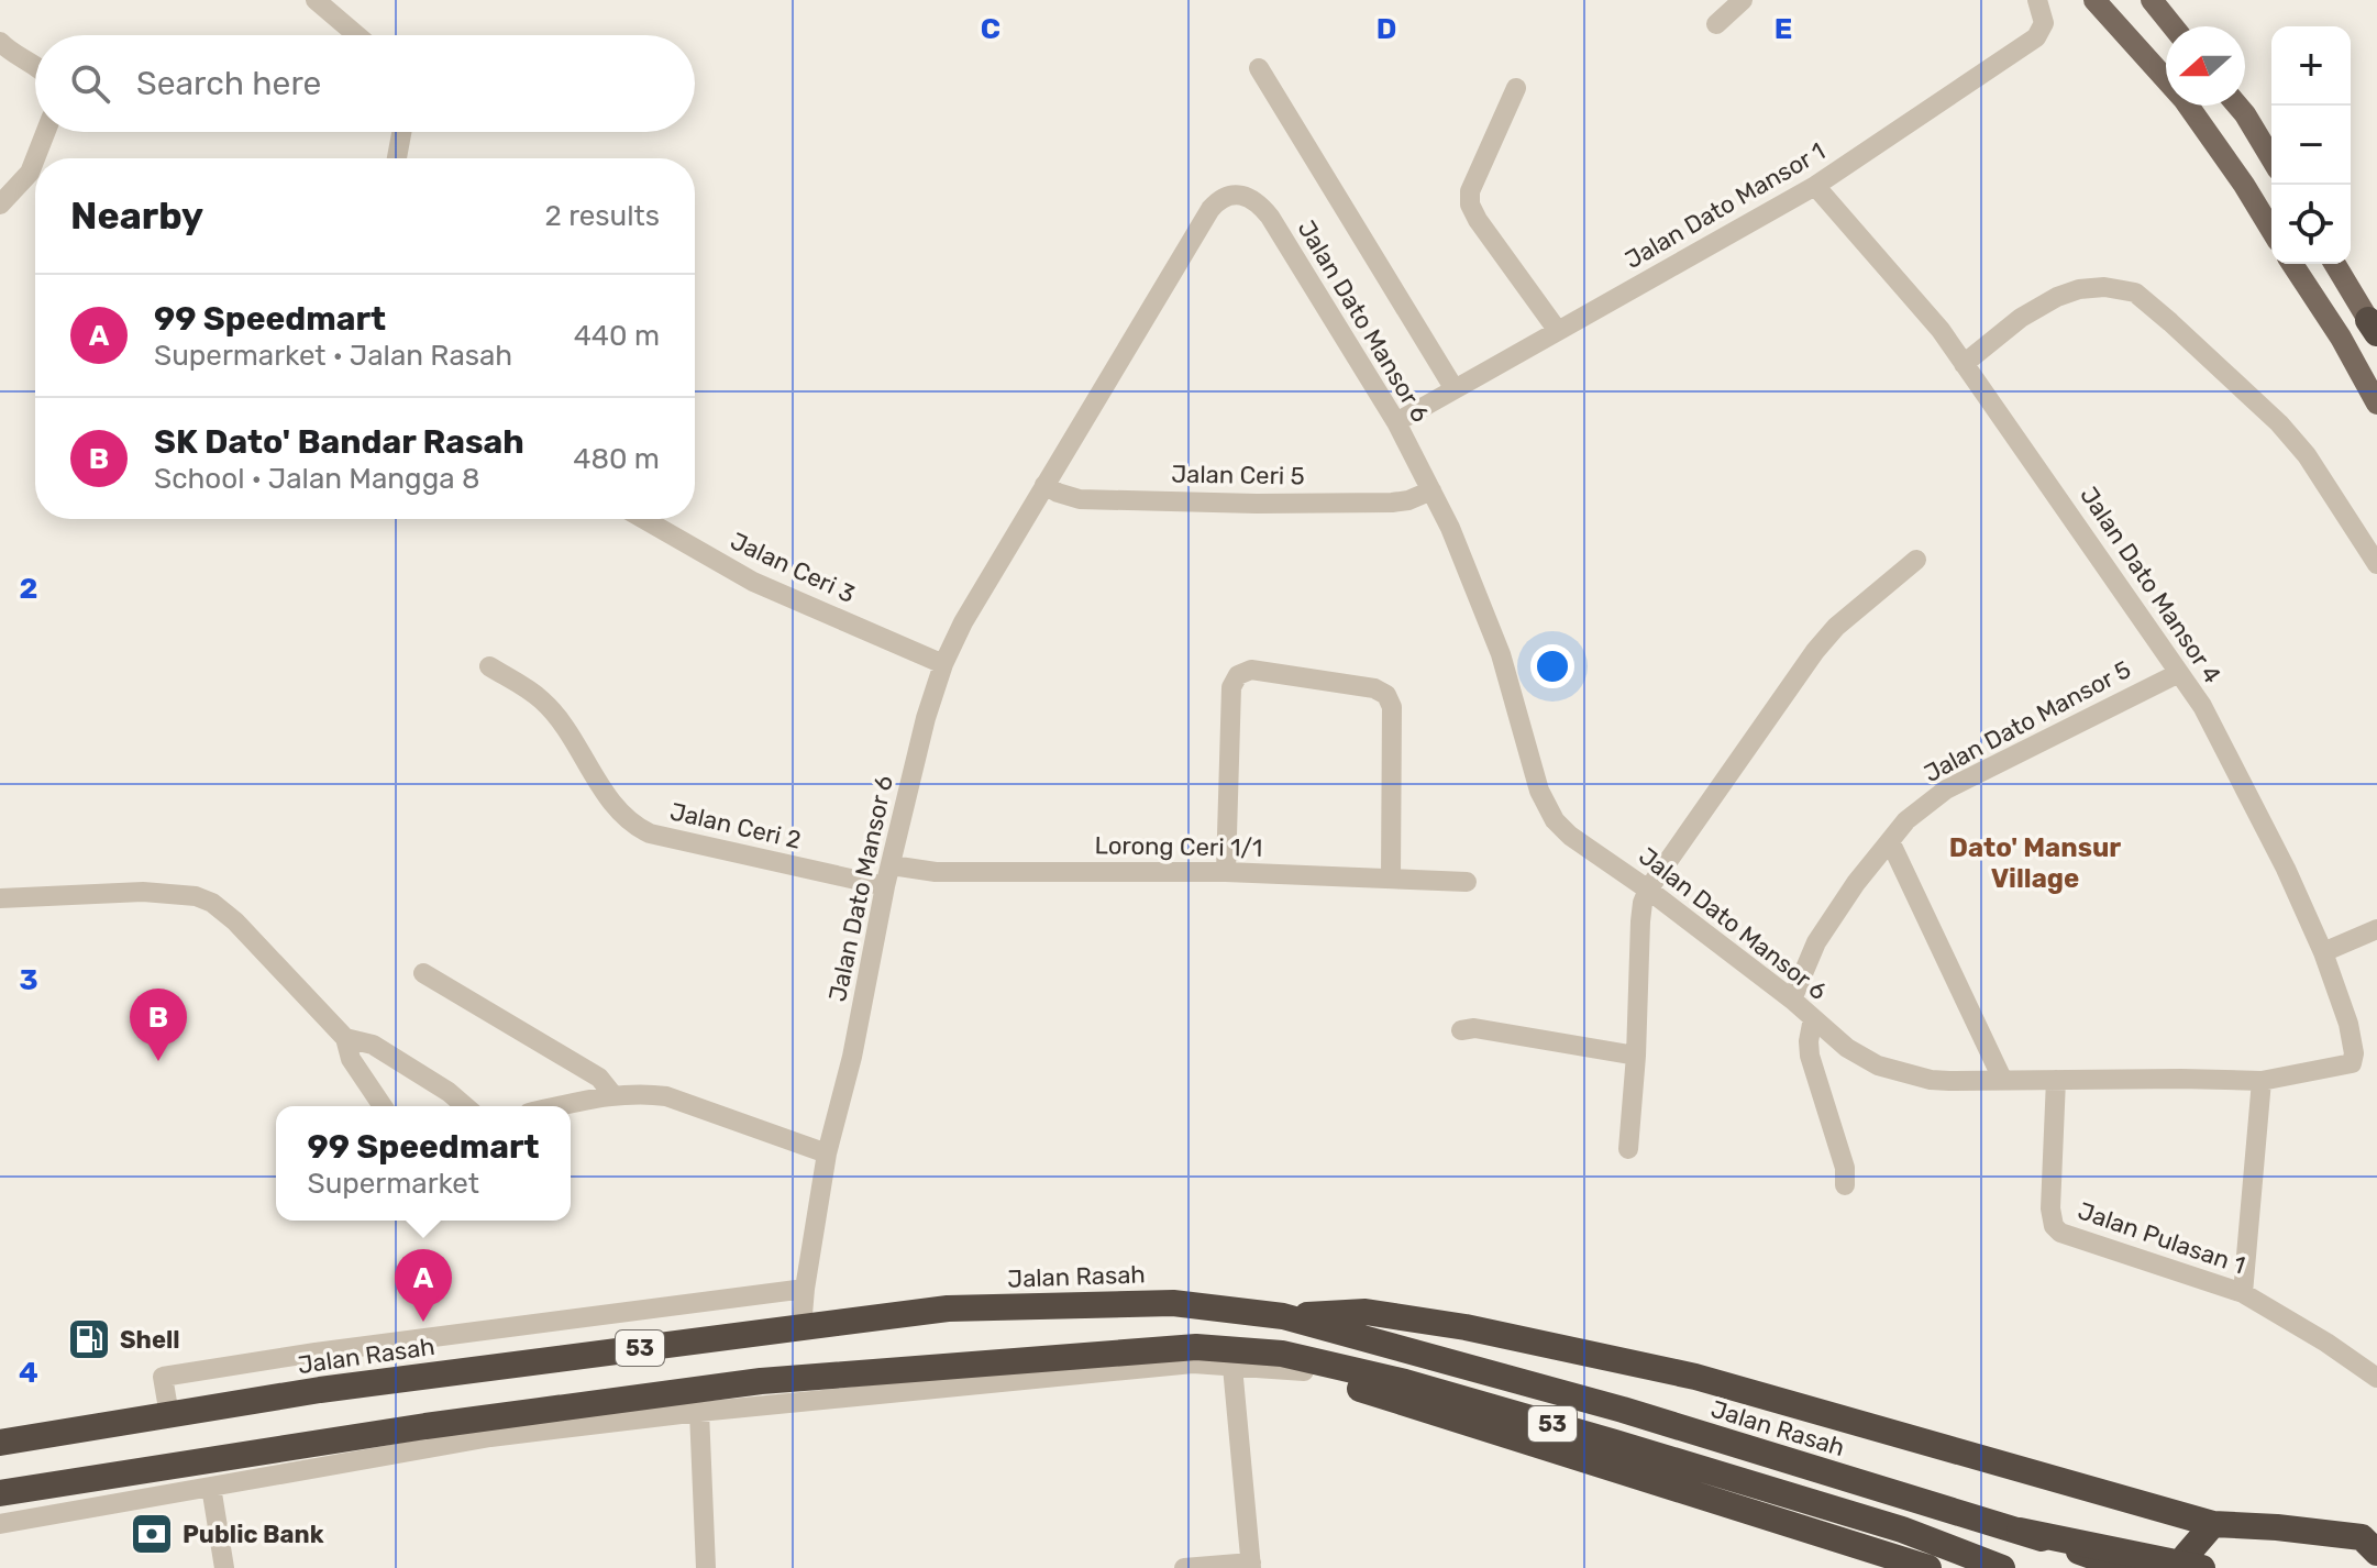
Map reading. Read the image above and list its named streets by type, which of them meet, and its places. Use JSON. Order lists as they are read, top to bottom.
{
  "streets": {
    "highway": ["Jalan Rasah", "53"],
    "street": [
      "Jalan Dato Mansor 1",
      "Jalan Dato Mansor 6",
      "Jalan Ceri 5",
      "Jalan Ceri 3",
      "Jalan Dato Mansor 4",
      "Jalan Dato Mansor 5",
      "Jalan Ceri 2",
      "Lorong Ceri 1/1",
      "Jalan Pulasan 1"
    ]
  },
  "crossings": [
    ["Jalan Dato Mansor 1", "Jalan Dato Mansor 6"],
    ["Jalan Dato Mansor 1", "Jalan Dato Mansor 4"],
    ["Jalan Dato Mansor 6", "Jalan Ceri 5"],
    ["Jalan Dato Mansor 6", "Jalan Ceri 3"],
    ["Jalan Dato Mansor 6", "Jalan Dato Mansor 4"],
    ["Jalan Dato Mansor 6", "Jalan Dato Mansor 5"],
    ["Jalan Dato Mansor 6", "Jalan Ceri 2"],
    ["Jalan Dato Mansor 6", "Lorong Ceri 1/1"],
    ["Jalan Dato Mansor 6", "Jalan Pulasan 1"],
    ["Jalan Dato Mansor 6", "Jalan Rasah"],
    ["Jalan Dato Mansor 4", "Jalan Dato Mansor 5"],
    ["Jalan Ceri 2", "Lorong Ceri 1/1"]
  ],
  "districts": ["Dato' Mansur Village"],
  "places": {
    "fuel station": ["Shell"],
    "bank": ["Public Bank"]
  },
  "north": "left",
  "page": {
    "map_buttons": ["+", "−"],
    "search": "Search here",
    "heading": ["Nearby", "2 results"],
    "list": [
      {
        "mark": "A",
        "name": "99 Speedmart",
        "note": "Supermarket · Jalan Rasah",
        "value": "440 m"
      },
      {
        "mark": "B",
        "name": "SK Dato' Bandar Rasah",
        "note": "School · Jalan Mangga 8",
        "value": "480 m"
      }
    ],
    "pins": ["B", "A"],
    "popup": ["99 Speedmart", "Supermarket"]
  },
  "grid": {
    "columns": ["C", "D", "E"],
    "rows": ["2", "3", "4"]
  }
}
